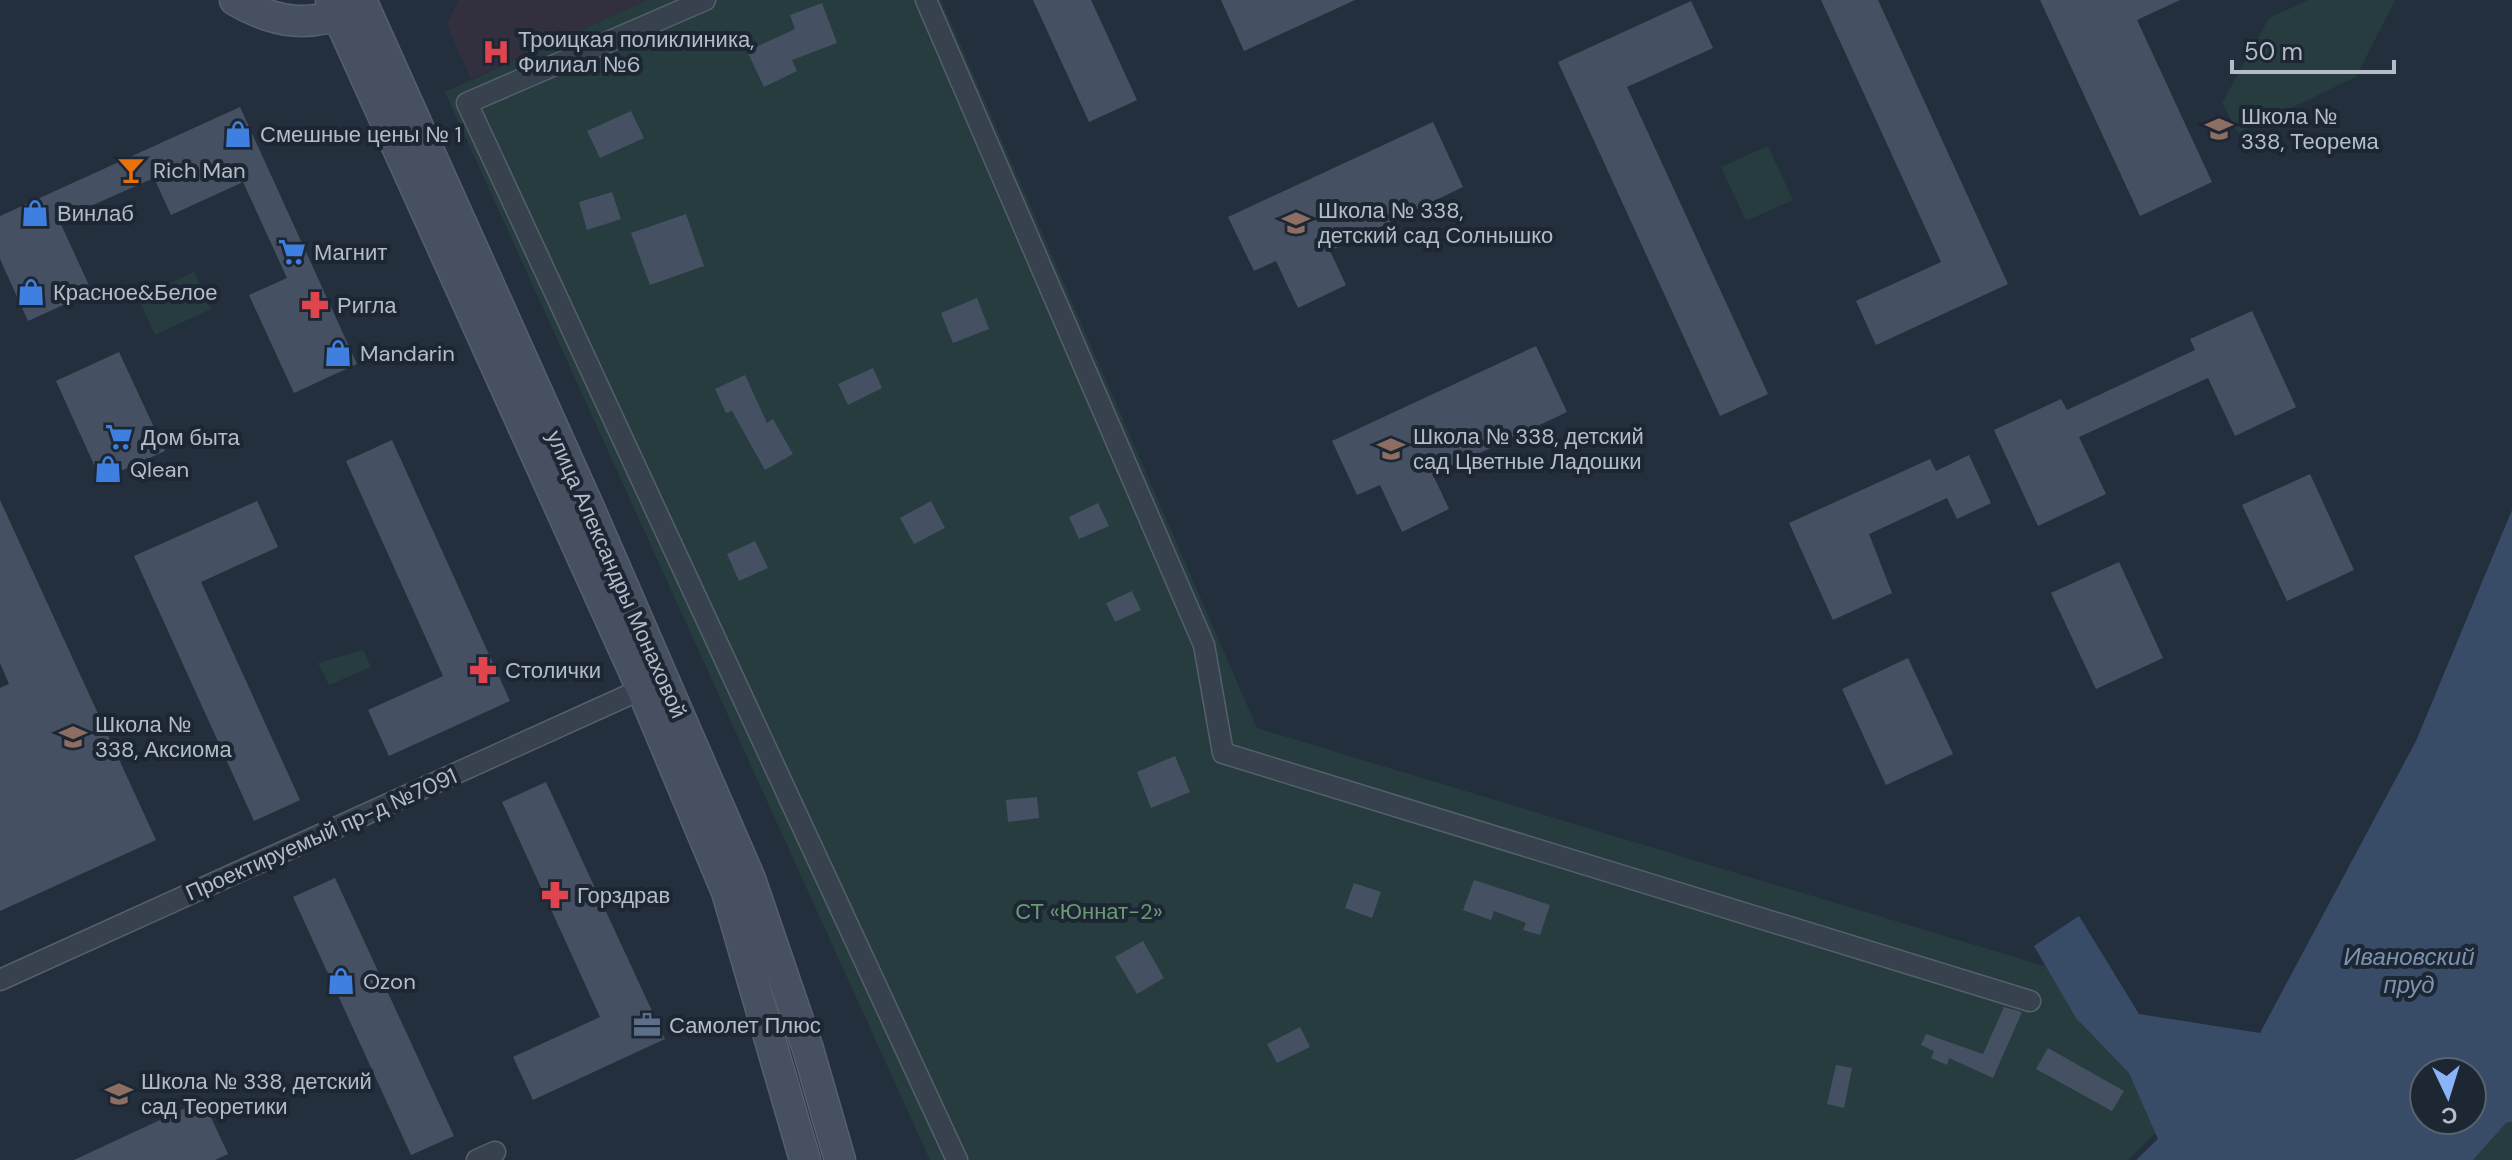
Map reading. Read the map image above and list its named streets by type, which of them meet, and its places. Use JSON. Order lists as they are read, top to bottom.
{
  "streets": {
    "main road": ["улица Александры Монаховой"],
    "street": ["Проектируемый пр-д №7091"]
  },
  "crossings": [
    ["улица Александры Монаховой", "Проектируемый пр-д №7091"]
  ],
  "water": ["Ивановский пруд"],
  "parks": ["СТ «Юннат-2»"],
  "places": {
    "hospital": ["Троицкая поликлиника, Филиал №6"],
    "school or university": [
      "Школа № 338, Теорема",
      "Школа № 338, детский сад Солнышко",
      "Школа № 338, детский сад Цветные Ладошки",
      "Школа № 338, Аксиома",
      "Школа № 338, детский сад Теоретики"
    ],
    "shop": [
      "Смешные цены № 1",
      "Винлаб",
      "Красное&Белое",
      "Mandarin",
      "Qlean",
      "Ozon"
    ],
    "bar": ["Rich Man"],
    "supermarket": ["Магнит", "Дом быта"],
    "pharmacy": ["Ригла", "Столички", "Горздрав"],
    "office": ["Самолет Плюс"]
  },
  "scale_bar": "50 m",
  "north": "bottom"
}
